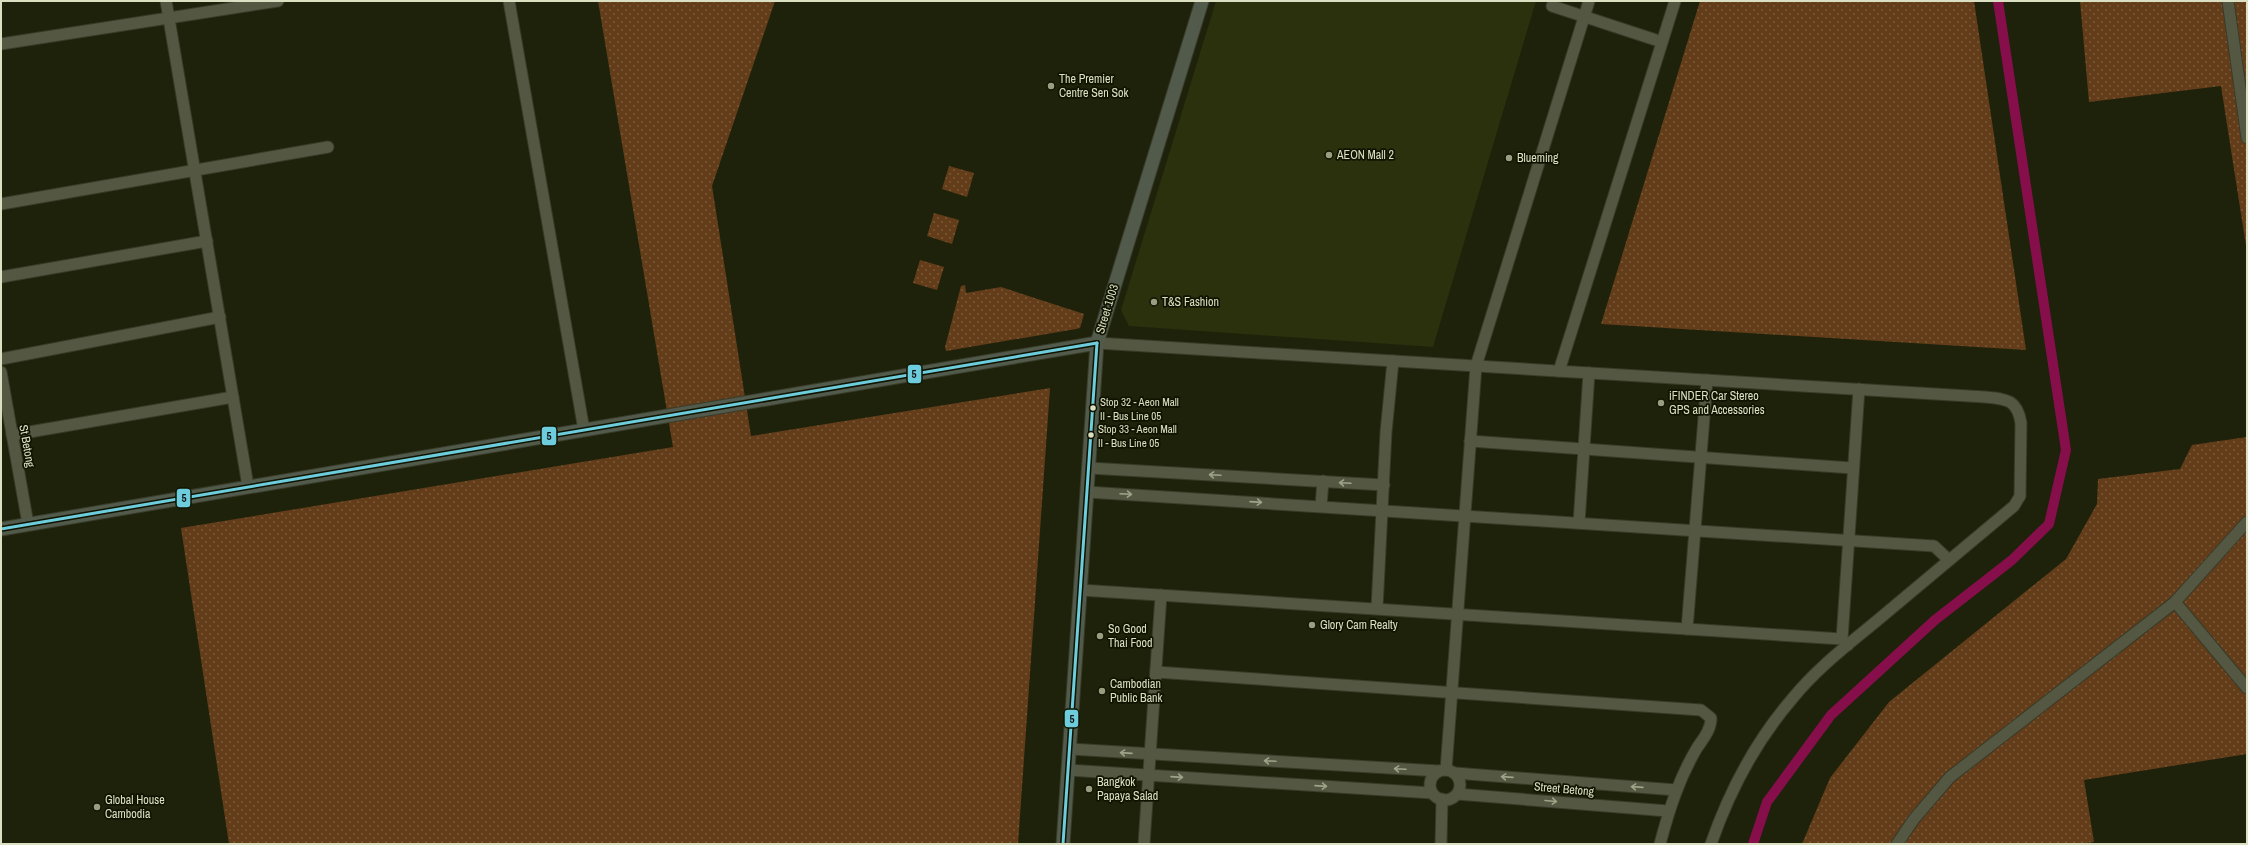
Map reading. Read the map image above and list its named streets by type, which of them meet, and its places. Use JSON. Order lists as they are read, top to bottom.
{
  "streets": {
    "main road": ["Street 1003"],
    "street": ["St Betong", "Street Betong"]
  },
  "places": [
    "The Premier Centre Sen Sok",
    "AEON Mall 2",
    "Blueming",
    "T&S Fashion",
    "iFINDER Car Stereo GPS and Accessories",
    "Stop 32 - Aeon Mall II - Bus Line 05",
    "Stop 33 - Aeon Mall II - Bus Line 05",
    "Glory Cam Realty",
    "So Good Thai Food",
    "Cambodian Public Bank",
    "Bangkok Papaya Salad",
    "Global House Cambodia"
  ],
  "lines": ["transit line 5"]
}
